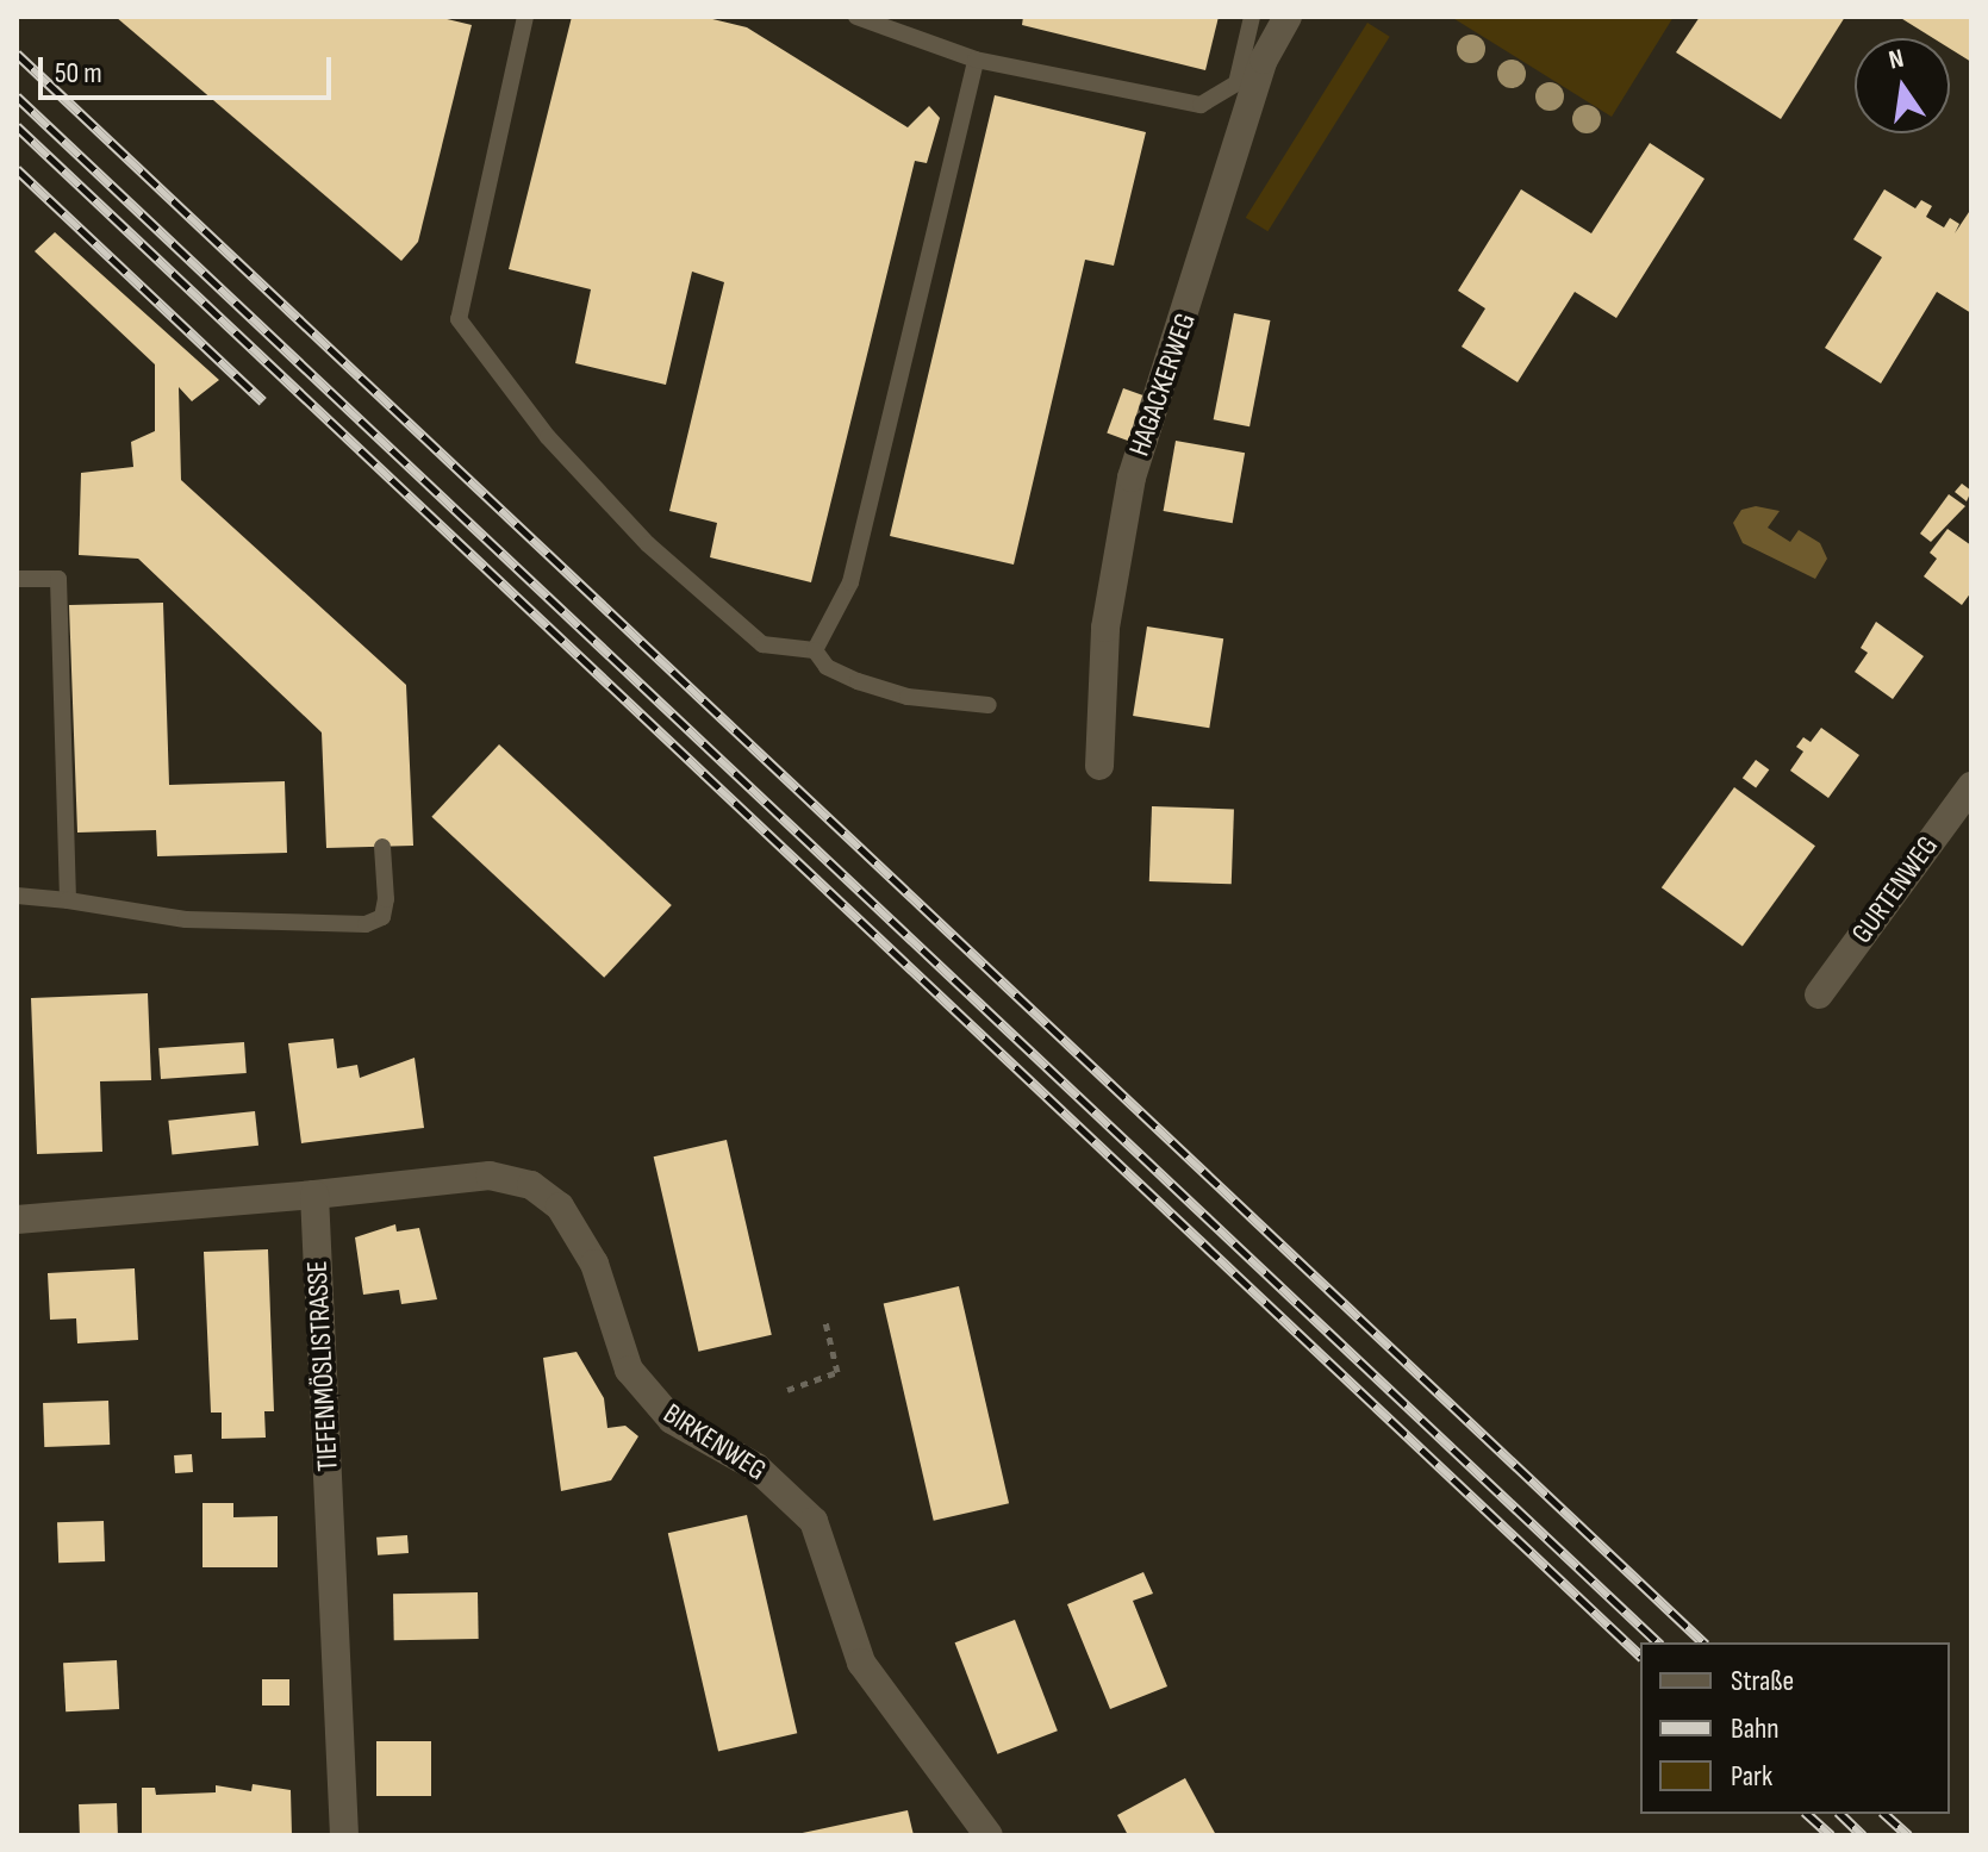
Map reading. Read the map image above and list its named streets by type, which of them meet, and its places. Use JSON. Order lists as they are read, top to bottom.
{
  "streets": {
    "street": [
      "HAGACKERWEG",
      "GURTENWEG",
      "TIEFENMÖSLISTRASSE",
      "BIRKENWEG"
    ]
  },
  "crossings": [
    ["TIEFENMÖSLISTRASSE", "BIRKENWEG"]
  ],
  "legend": ["Straße", "Bahn", "Park"],
  "scale_bar": "50 m",
  "north": "top"
}
